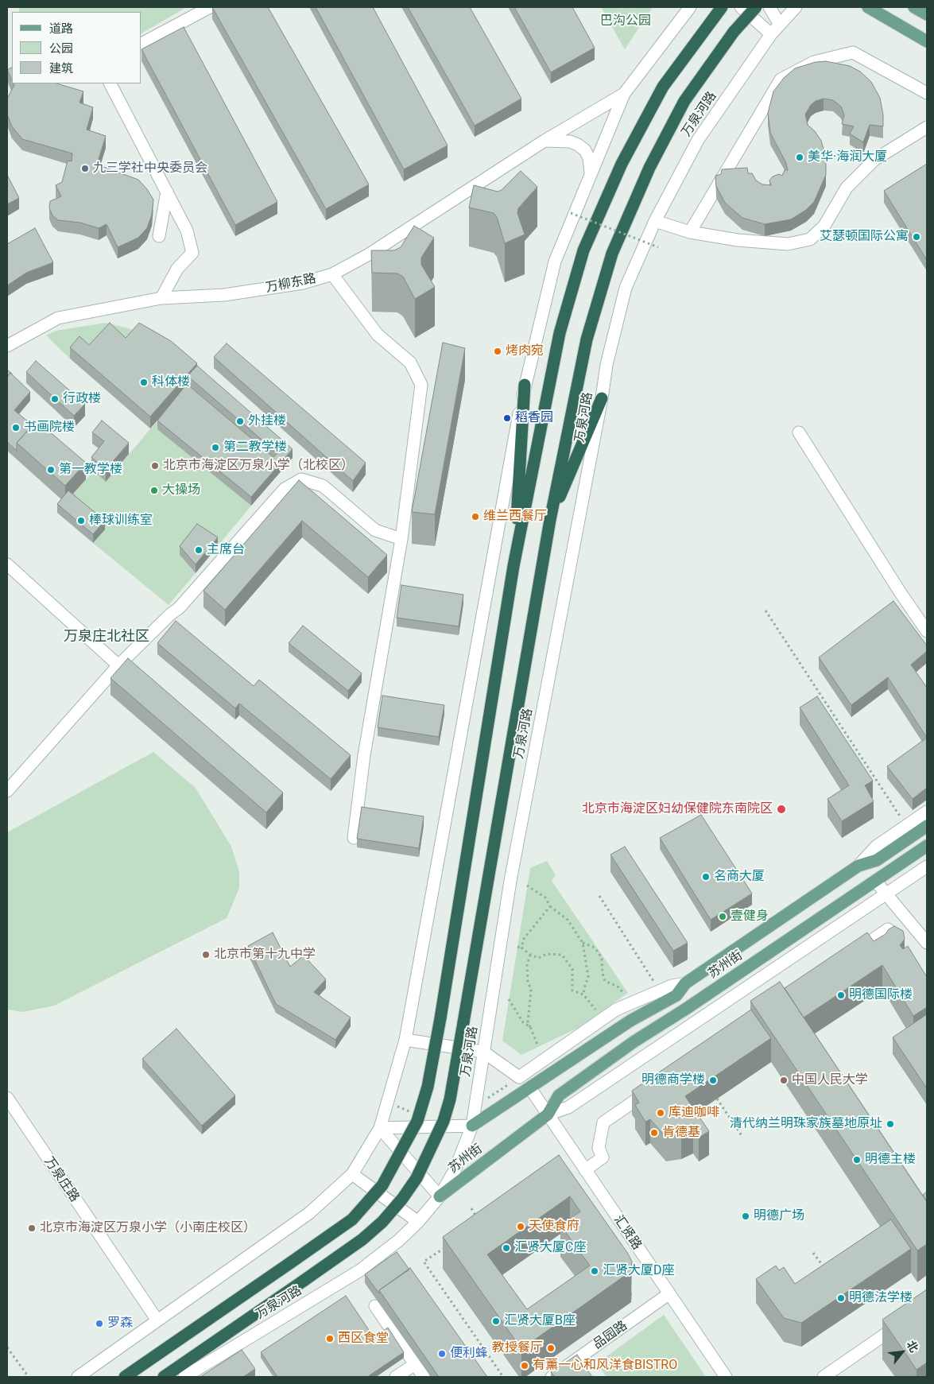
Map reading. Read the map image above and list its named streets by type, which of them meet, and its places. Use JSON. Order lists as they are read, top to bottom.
{
  "streets": {
    "highway": ["万泉河路"],
    "main road": ["苏州街"],
    "street": [
      "万柳东路",
      "万泉庄路",
      "汇贤路",
      "品园路"
    ]
  },
  "crossings": [
    ["万泉河路", "苏州街"],
    ["苏州街", "汇贤路"],
    ["汇贤路", "品园路"]
  ],
  "districts": ["万泉庄北社区"],
  "parks": ["巴沟公园"],
  "places": [
    "美华·海润大厦",
    "九三学社中央委员会",
    "艾瑟顿国际公寓",
    "烤肉宛",
    "科体楼",
    "行政楼",
    "稻香园",
    "外挂楼",
    "书画院楼",
    "第二教学楼",
    "北京市海淀区万泉小学（北校区）",
    "第一教学楼",
    "大操场",
    "维兰西餐厅",
    "棒球训练室",
    "主席台",
    "北京市海淀区妇幼保健院东南院区",
    "名商大厦",
    "壹健身",
    "北京市第十九中学",
    "明德国际楼",
    "明德商学楼",
    "中国人民大学",
    "库迪咖啡",
    "清代纳兰明珠家族墓地原址",
    "肯德基",
    "明德主楼",
    "明德广场",
    "天使食府",
    "北京市海淀区万泉小学（小南庄校区）",
    "汇贤大厦C座",
    "汇贤大厦D座",
    "明德法学楼",
    "汇贤大厦B座",
    "罗森",
    "西区食堂",
    "教授餐厅",
    "便利蜂",
    "有薰一心和风洋食BISTRO"
  ],
  "legend": ["道路", "公园", "建筑"],
  "north": "top right"
}
